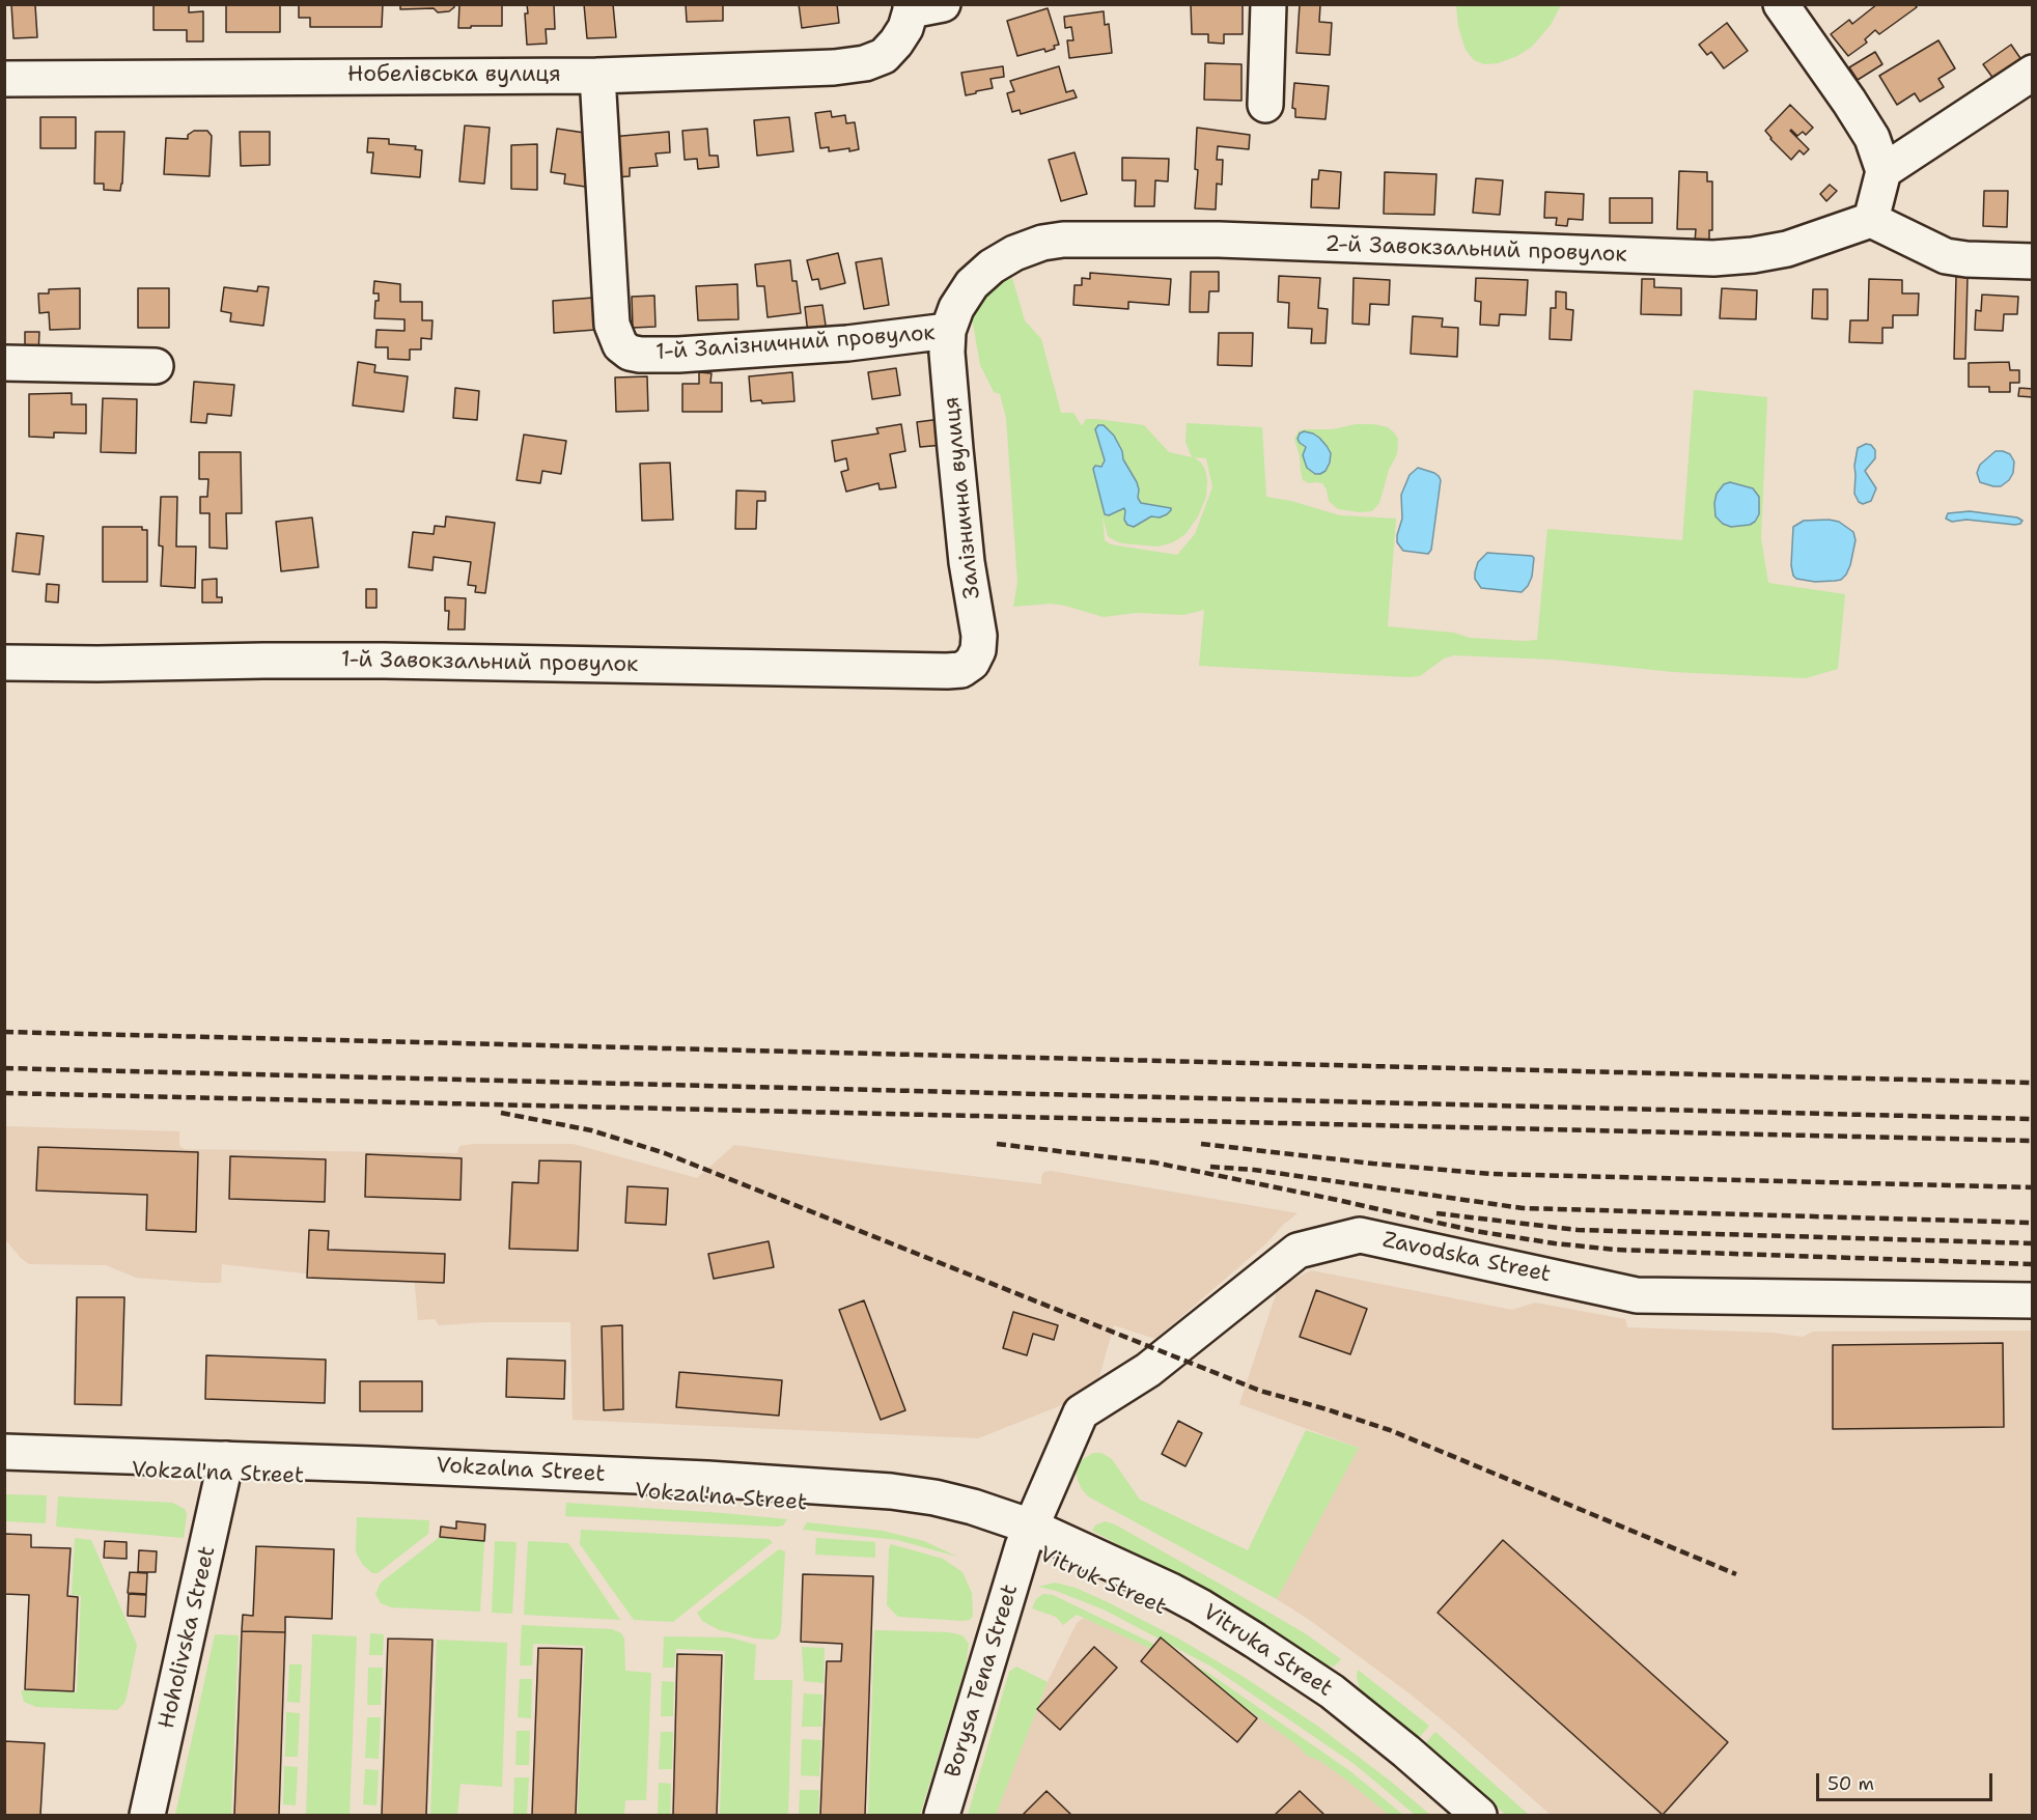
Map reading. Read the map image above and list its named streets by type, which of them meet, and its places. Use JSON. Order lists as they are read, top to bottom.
{
  "streets": {
    "street": [
      "Нобелівська вулиця",
      "2-й Завокзальний провулок",
      "1-й Залізничний провулок",
      "Залізнична вулиця",
      "1-й Завокзальний провулок",
      "Zavodska Street",
      "Vokzalna Street",
      "Vokzal'na Street",
      "Vitruk Street",
      "Hoholivska Street",
      "Vitruka Street",
      "Borysa Tena Street"
    ]
  },
  "crossings": [
    ["Нобелівська вулиця", "1-й Залізничний провулок"],
    ["2-й Завокзальний провулок", "1-й Залізничний провулок"],
    ["2-й Завокзальний провулок", "Залізнична вулиця"],
    ["1-й Залізничний провулок", "Залізнична вулиця"],
    ["Залізнична вулиця", "1-й Завокзальний провулок"],
    ["Zavodska Street", "Vokzalna Street"],
    ["Zavodska Street", "Vitruk Street"],
    ["Zavodska Street", "Vitruka Street"],
    ["Zavodska Street", "Borysa Tena Street"],
    ["Vokzalna Street", "Vokzal'na Street"],
    ["Vokzalna Street", "Vitruk Street"],
    ["Vokzalna Street", "Hoholivska Street"],
    ["Vokzalna Street", "Vitruka Street"],
    ["Vokzalna Street", "Borysa Tena Street"],
    ["Vokzal'na Street", "Hoholivska Street"],
    ["Vitruk Street", "Vitruka Street"],
    ["Vitruk Street", "Borysa Tena Street"],
    ["Vitruka Street", "Borysa Tena Street"]
  ],
  "scale_bar": "50 m"
}
